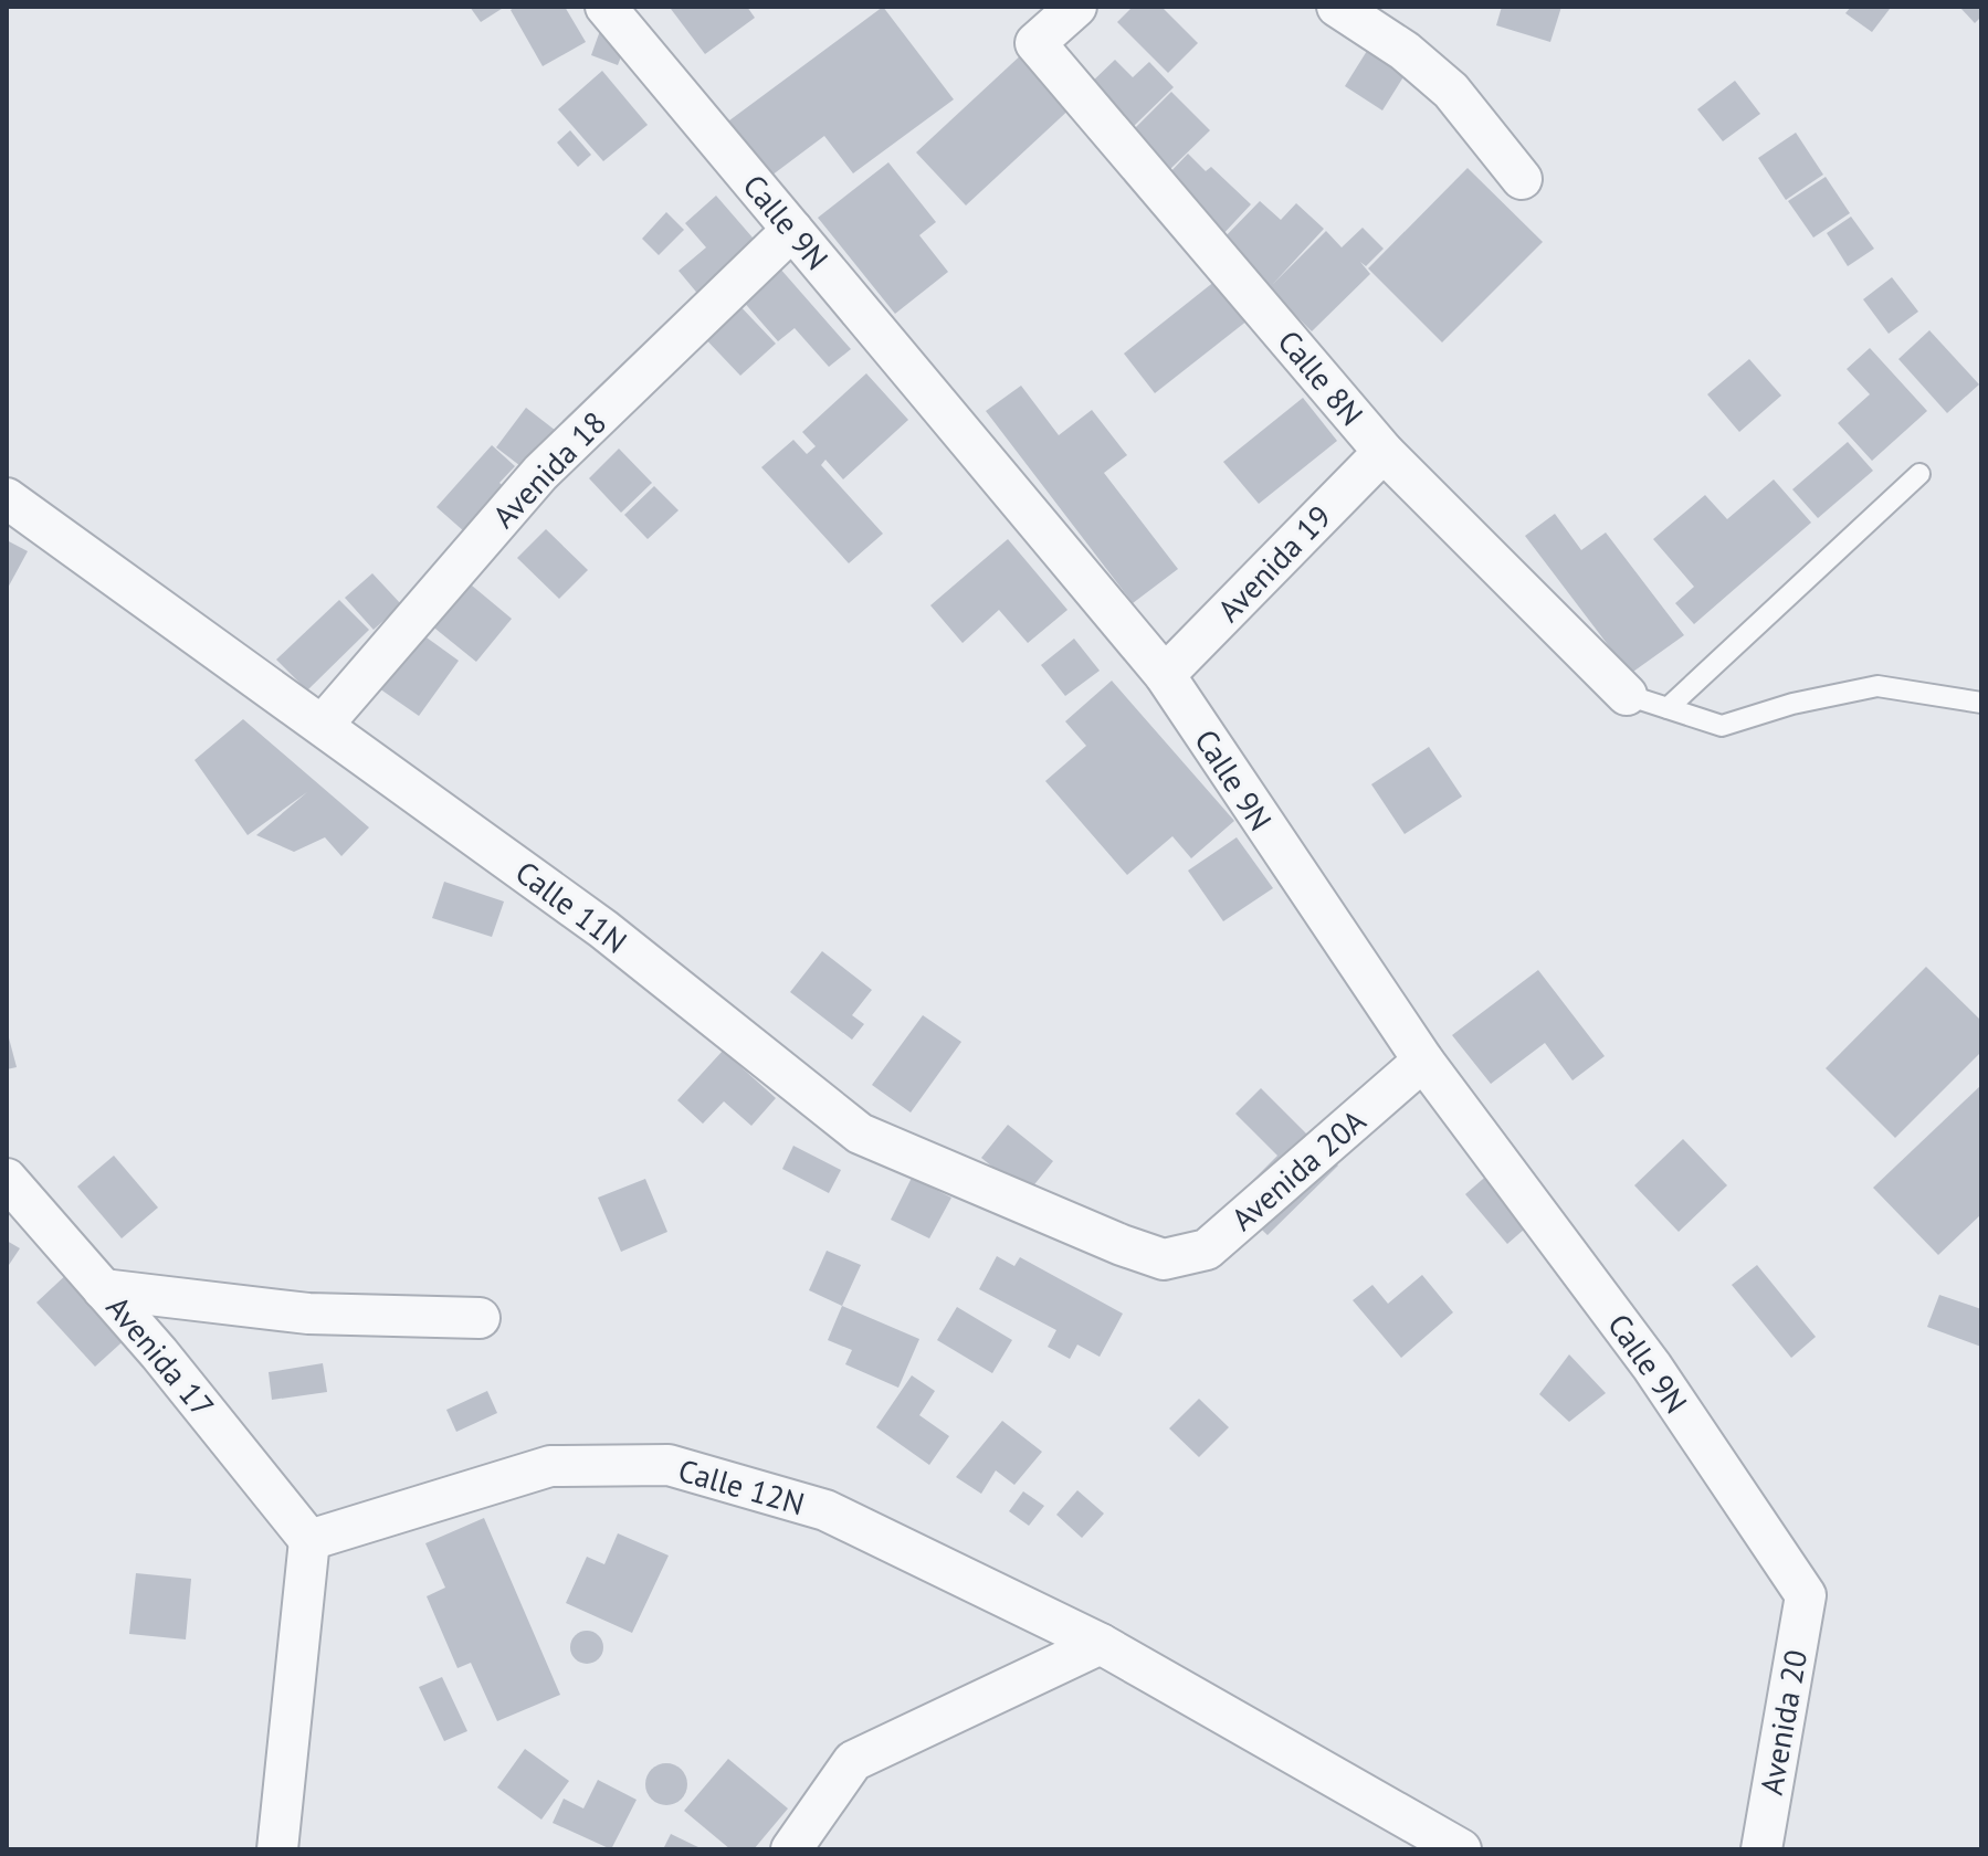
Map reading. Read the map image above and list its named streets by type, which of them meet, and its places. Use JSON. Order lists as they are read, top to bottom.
{
  "streets": {
    "street": [
      "Calle 9N",
      "Calle 8N",
      "Avenida 18",
      "Avenida 19",
      "Calle 11N",
      "Avenida 20A",
      "Avenida 17",
      "Calle 12N",
      "Avenida 20"
    ]
  },
  "crossings": [
    ["Calle 9N", "Avenida 18"],
    ["Calle 9N", "Avenida 19"],
    ["Calle 9N", "Avenida 20A"],
    ["Calle 9N", "Avenida 20"],
    ["Calle 8N", "Avenida 19"],
    ["Avenida 18", "Calle 11N"],
    ["Calle 11N", "Avenida 20A"],
    ["Avenida 17", "Calle 12N"]
  ]
}
